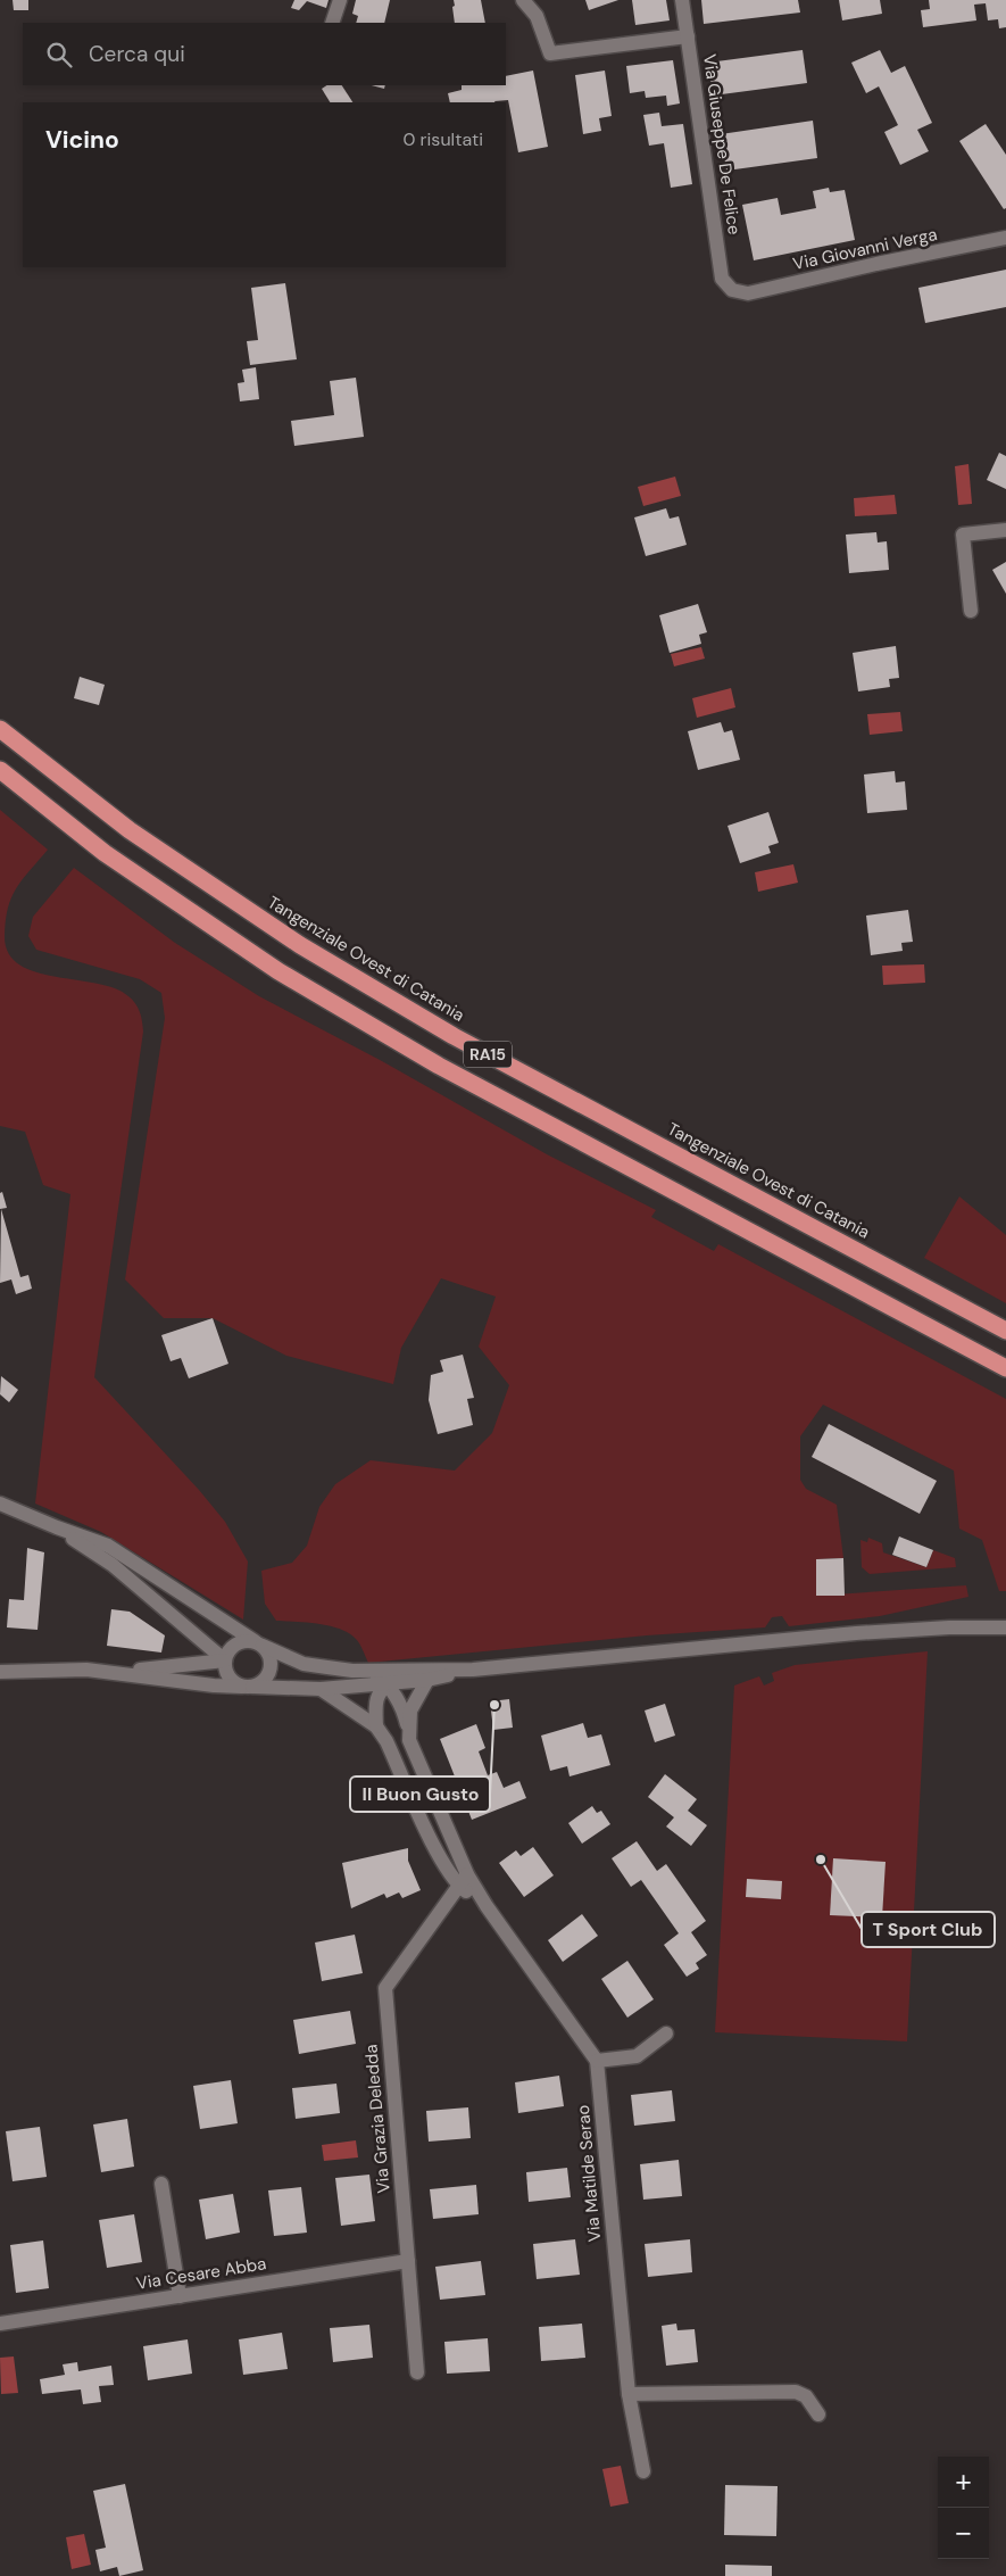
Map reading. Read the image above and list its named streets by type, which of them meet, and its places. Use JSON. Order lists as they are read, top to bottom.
{
  "streets": {
    "highway": ["Tangenziale Ovest di Catania", "RA15"],
    "street": [
      "Via Giuseppe De Felice",
      "Via Giovanni Verga",
      "Via Grazia Deledda",
      "Via Matilde Serao",
      "Via Cesare Abba"
    ]
  },
  "crossings": [
    ["Via Giuseppe De Felice", "Via Giovanni Verga"],
    ["Via Grazia Deledda", "Via Cesare Abba"]
  ],
  "places": ["Il Buon Gusto", "T Sport Club"],
  "page": {
    "search": "Cerca qui",
    "heading": ["Vicino", "0 risultati"],
    "map_buttons": ["+", "−"]
  }
}
